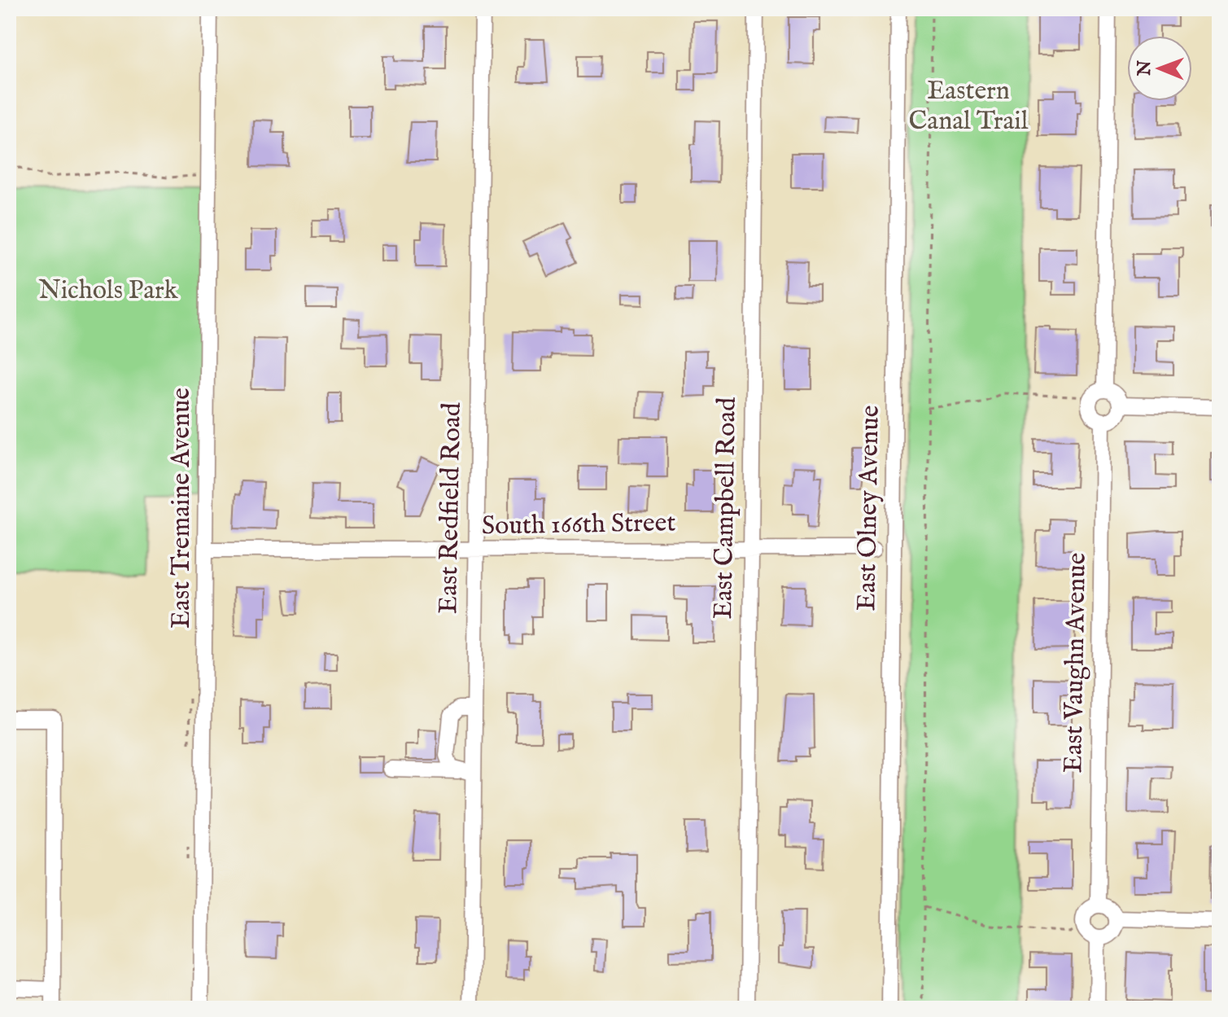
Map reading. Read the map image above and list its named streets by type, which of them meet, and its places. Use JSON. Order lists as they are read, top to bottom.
{
  "streets": {
    "street": [
      "East Tremaine Avenue",
      "East Redfield Road",
      "East Campbell Road",
      "East Olney Avenue",
      "South 166th Street",
      "East Vaughn Avenue"
    ]
  },
  "crossings": [
    ["East Tremaine Avenue", "South 166th Street"],
    ["East Redfield Road", "South 166th Street"],
    ["East Campbell Road", "South 166th Street"]
  ],
  "parks": ["Eastern Canal Trail", "Nichols Park"],
  "north": "left"
}
